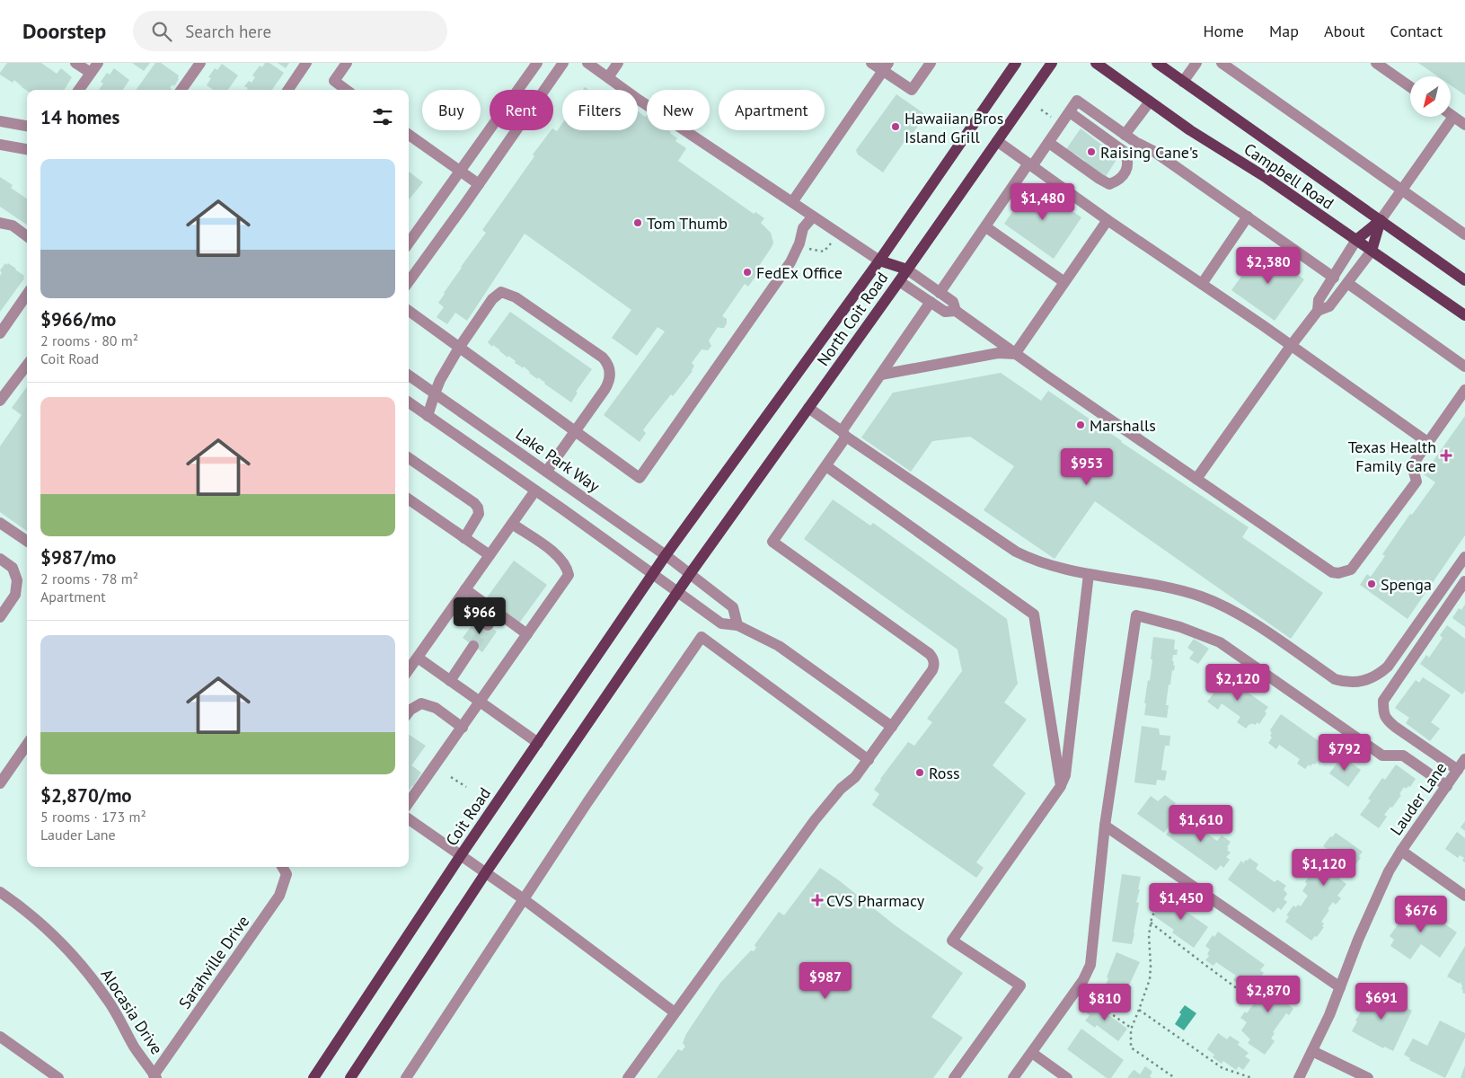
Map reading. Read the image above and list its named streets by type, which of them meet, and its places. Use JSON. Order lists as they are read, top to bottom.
{
  "streets": {
    "main road": ["Campbell Road", "North Coit Road", "Coit Road"],
    "street": [
      "Lake Park Way",
      "Lauder Lane",
      "Sarahville Drive",
      "Alocasia Drive"
    ]
  },
  "crossings": [
    ["North Coit Road", "Lake Park Way"],
    ["North Coit Road", "Coit Road"],
    ["Sarahville Drive", "Alocasia Drive"]
  ],
  "places": {
    "other": [
      "Hawaiian Bros Island Grill",
      "Raising Cane's",
      "Tom Thumb",
      "FedEx Office",
      "Marshalls",
      "Spenga",
      "Ross"
    ],
    "health": ["Texas Health Family Care", "CVS Pharmacy"]
  },
  "north": "bottom left",
  "page": {
    "header": "Doorstep",
    "search": "Search here",
    "nav": [
      "Home",
      "Map",
      "About",
      "Contact"
    ],
    "chip": [
      "Buy",
      "Rent",
      "Filters",
      "New",
      "Apartment"
    ],
    "heading": "14 homes",
    "list": [
      {
        "name": "$966/mo",
        "note": "2 rooms · 80 m² · Coit Road"
      },
      {
        "name": "$987/mo",
        "note": "2 rooms · 78 m² · Apartment"
      },
      {
        "name": "$2,870/mo",
        "note": "5 rooms · 173 m² · Lauder Lane"
      }
    ],
    "price": [
      "$1,480",
      "$2,380",
      "$953",
      "$966",
      "$2,120",
      "$792",
      "$1,610",
      "$1,120",
      "$1,450",
      "$676",
      "$987",
      "$2,870",
      "$691",
      "$810"
    ]
  }
}
